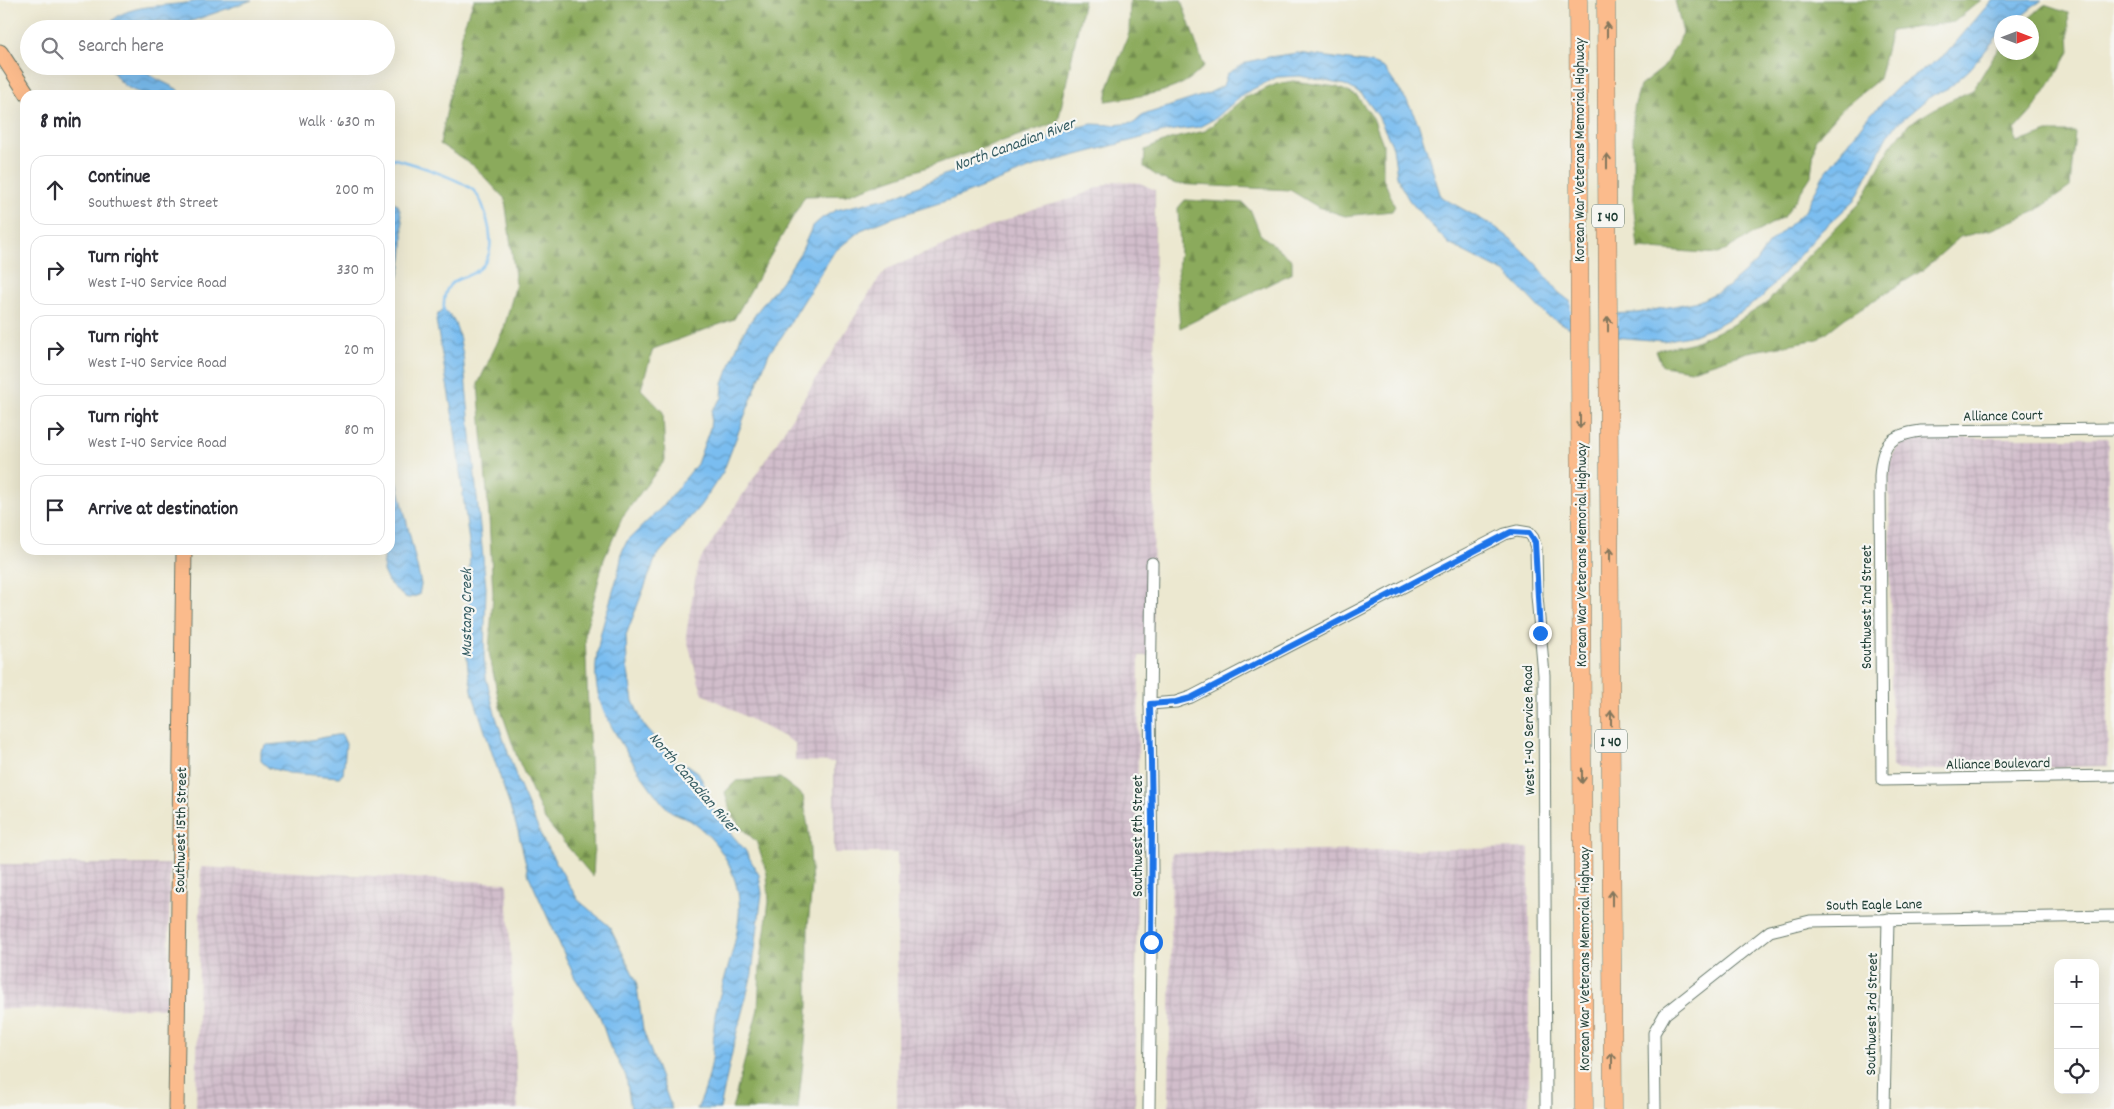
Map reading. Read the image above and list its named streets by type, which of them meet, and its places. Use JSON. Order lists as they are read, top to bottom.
{
  "streets": {
    "highway": ["Korean War Veterans Memorial Highway", "I 40"],
    "main road": ["Southwest 15th Street"],
    "street": [
      "Alliance Court",
      "Southwest 2nd Street",
      "West I-40 Service Road",
      "Alliance Boulevard",
      "Southwest 8th Street",
      "South Eagle Lane",
      "Southwest 3rd Street"
    ]
  },
  "crossings": [
    ["Alliance Court", "Southwest 2nd Street"],
    ["Southwest 2nd Street", "Alliance Boulevard"],
    ["West I-40 Service Road", "Southwest 8th Street"],
    ["South Eagle Lane", "Southwest 3rd Street"]
  ],
  "water": ["North Canadian River", "Mustang Creek"],
  "north": "right",
  "page": {
    "search": "Search here",
    "heading": ["8 min", "Walk · 630 m"],
    "list": [
      ["Continue", "Southwest 8th Street", "200 m"],
      ["Turn right", "West I-40 Service Road", "330 m"],
      ["Turn right", "West I-40 Service Road", "20 m"],
      ["Turn right", "West I-40 Service Road", "80 m"],
      "Arrive at destination"
    ],
    "map_buttons": ["+", "−"]
  }
}
